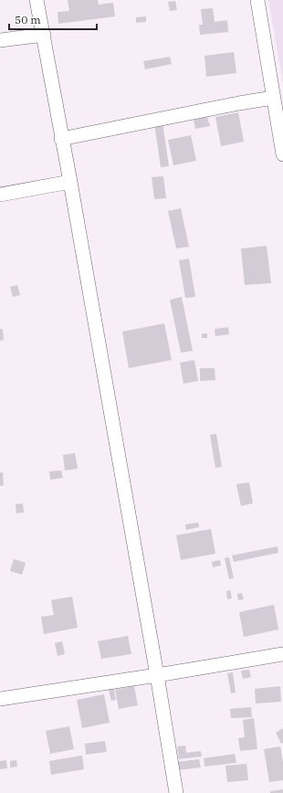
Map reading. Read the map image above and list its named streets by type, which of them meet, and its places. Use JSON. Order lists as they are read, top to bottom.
{
  "scale_bar": "50 m"
}
